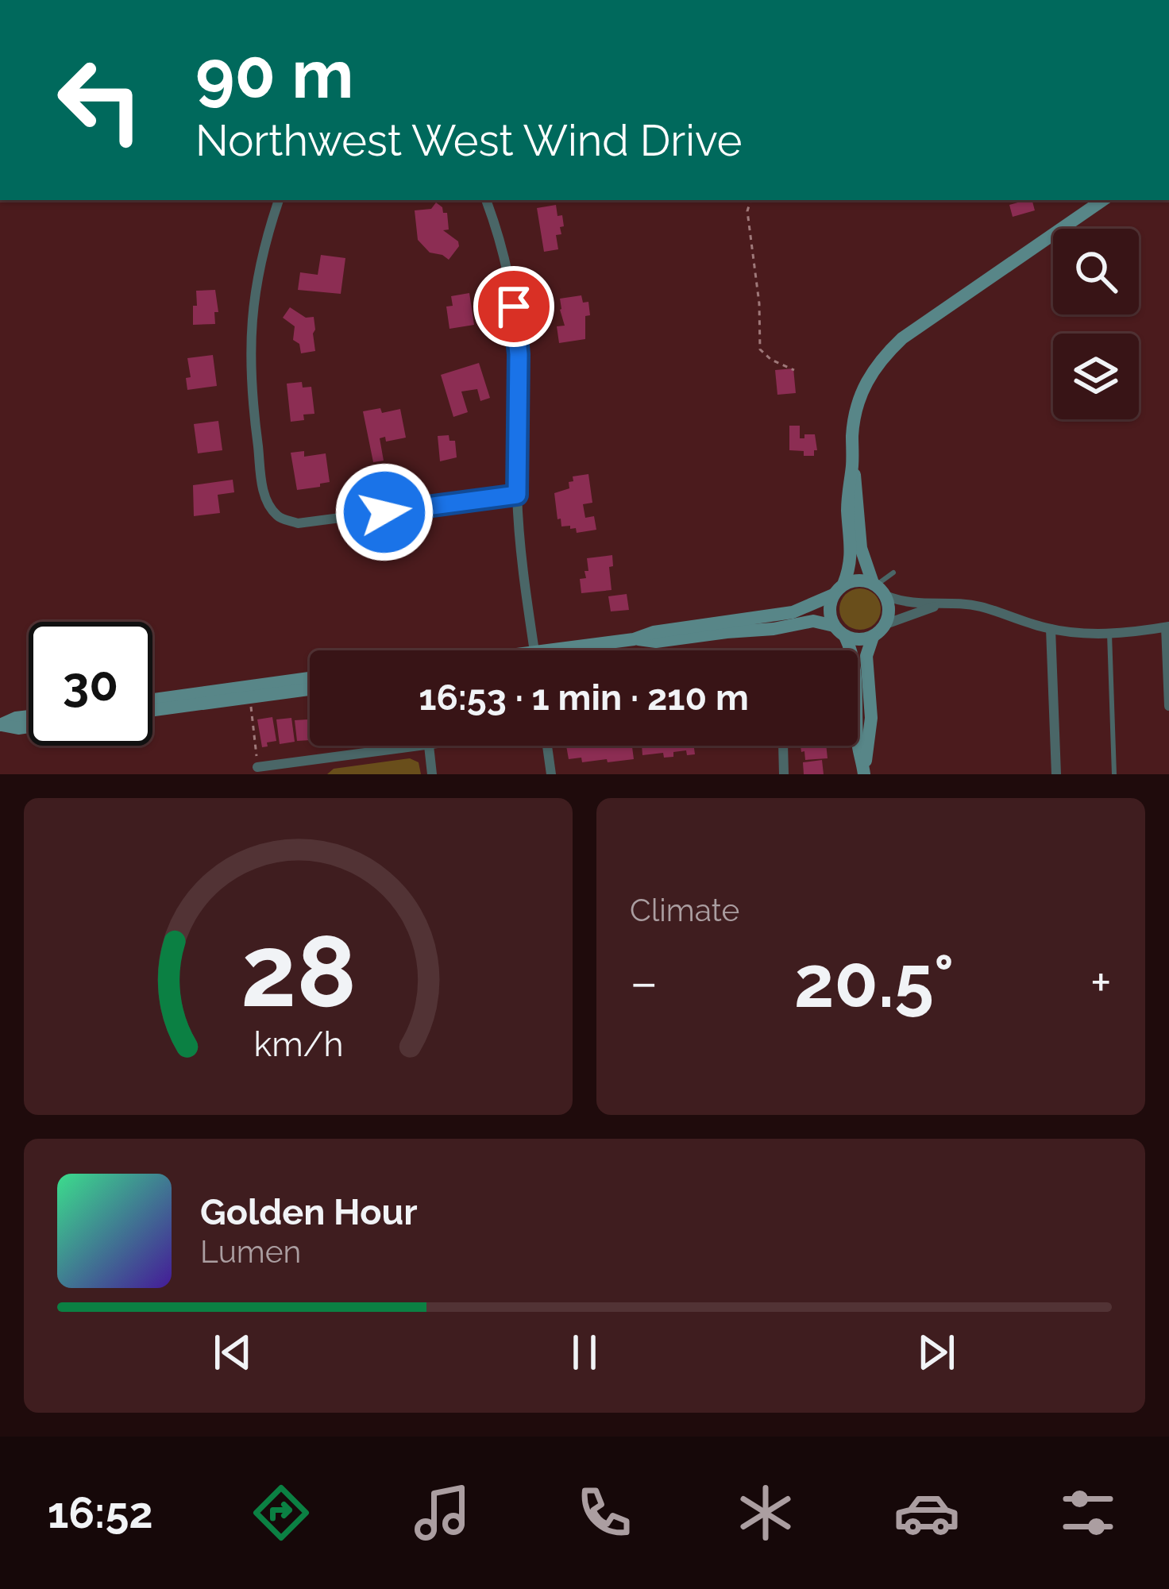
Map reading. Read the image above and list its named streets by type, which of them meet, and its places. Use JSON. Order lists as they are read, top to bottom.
{
  "page": {
    "turn": ["90 m", "Northwest West Wind Drive"],
    "limit": "30",
    "trip": "16:53 · 1 min · 210 m",
    "tile": "Climate",
    "heat": ["−", "20.5°", "+"],
    "song": ["Golden Hour", "Lumen"],
    "tabs": "16:52",
    "gauge": ["28", "km/h"]
  }
}
